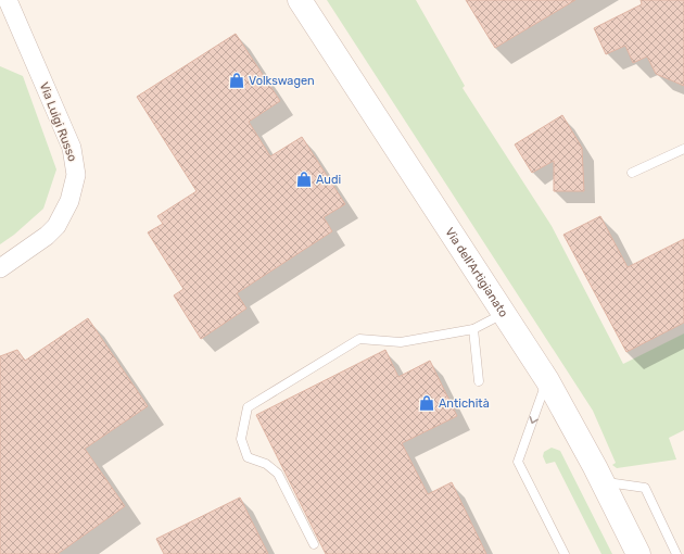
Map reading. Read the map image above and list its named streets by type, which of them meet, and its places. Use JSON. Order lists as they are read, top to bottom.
{
  "streets": {
    "street": ["Via Luigi Russo", "Via dell'Artigianato"]
  },
  "places": {
    "shop": ["Volkswagen", "Audi", "Antichità"]
  }
}
